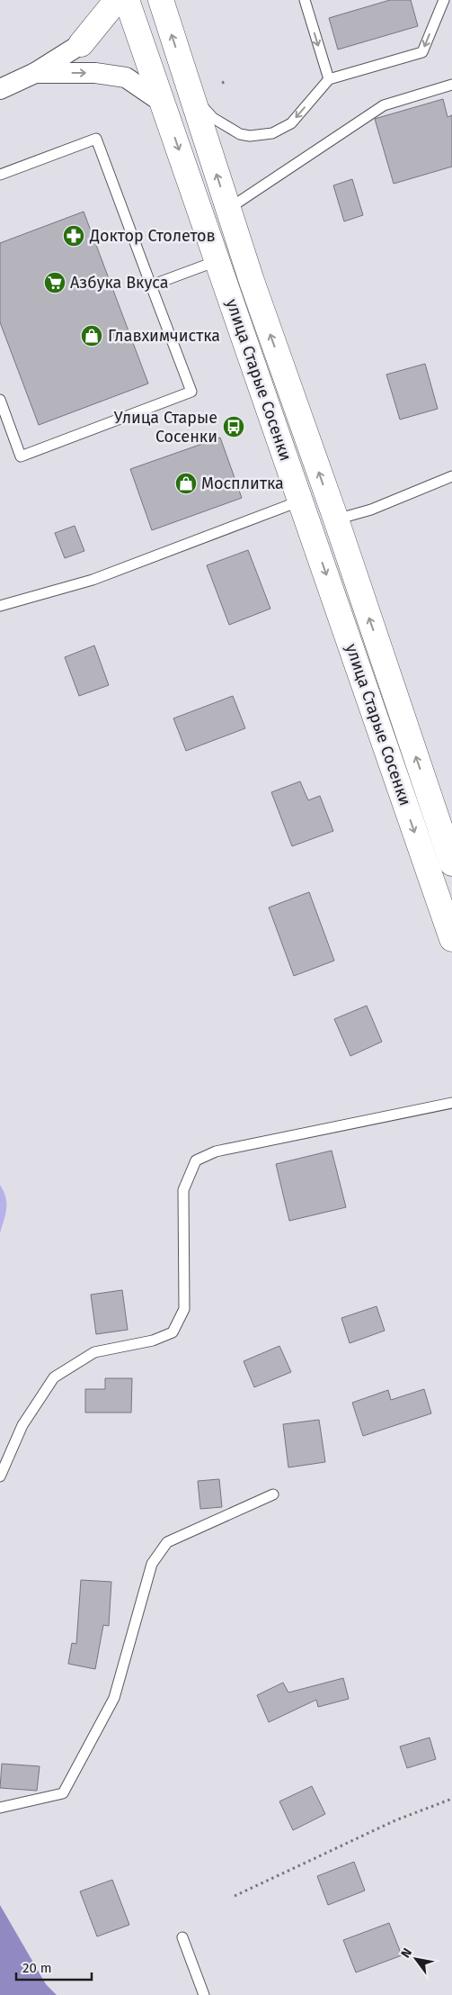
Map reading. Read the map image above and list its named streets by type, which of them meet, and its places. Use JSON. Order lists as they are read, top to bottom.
{
  "streets": {
    "main road": ["улица Старые Сосенки"]
  },
  "places": {
    "pharmacy": ["Доктор Столетов"],
    "supermarket": ["Азбука Вкуса"],
    "shop": ["Главхимчистка", "Мосплитка"],
    "bus stop": ["Улица Старые Сосенки"]
  },
  "scale_bar": "20 m",
  "north": "top left"
}
